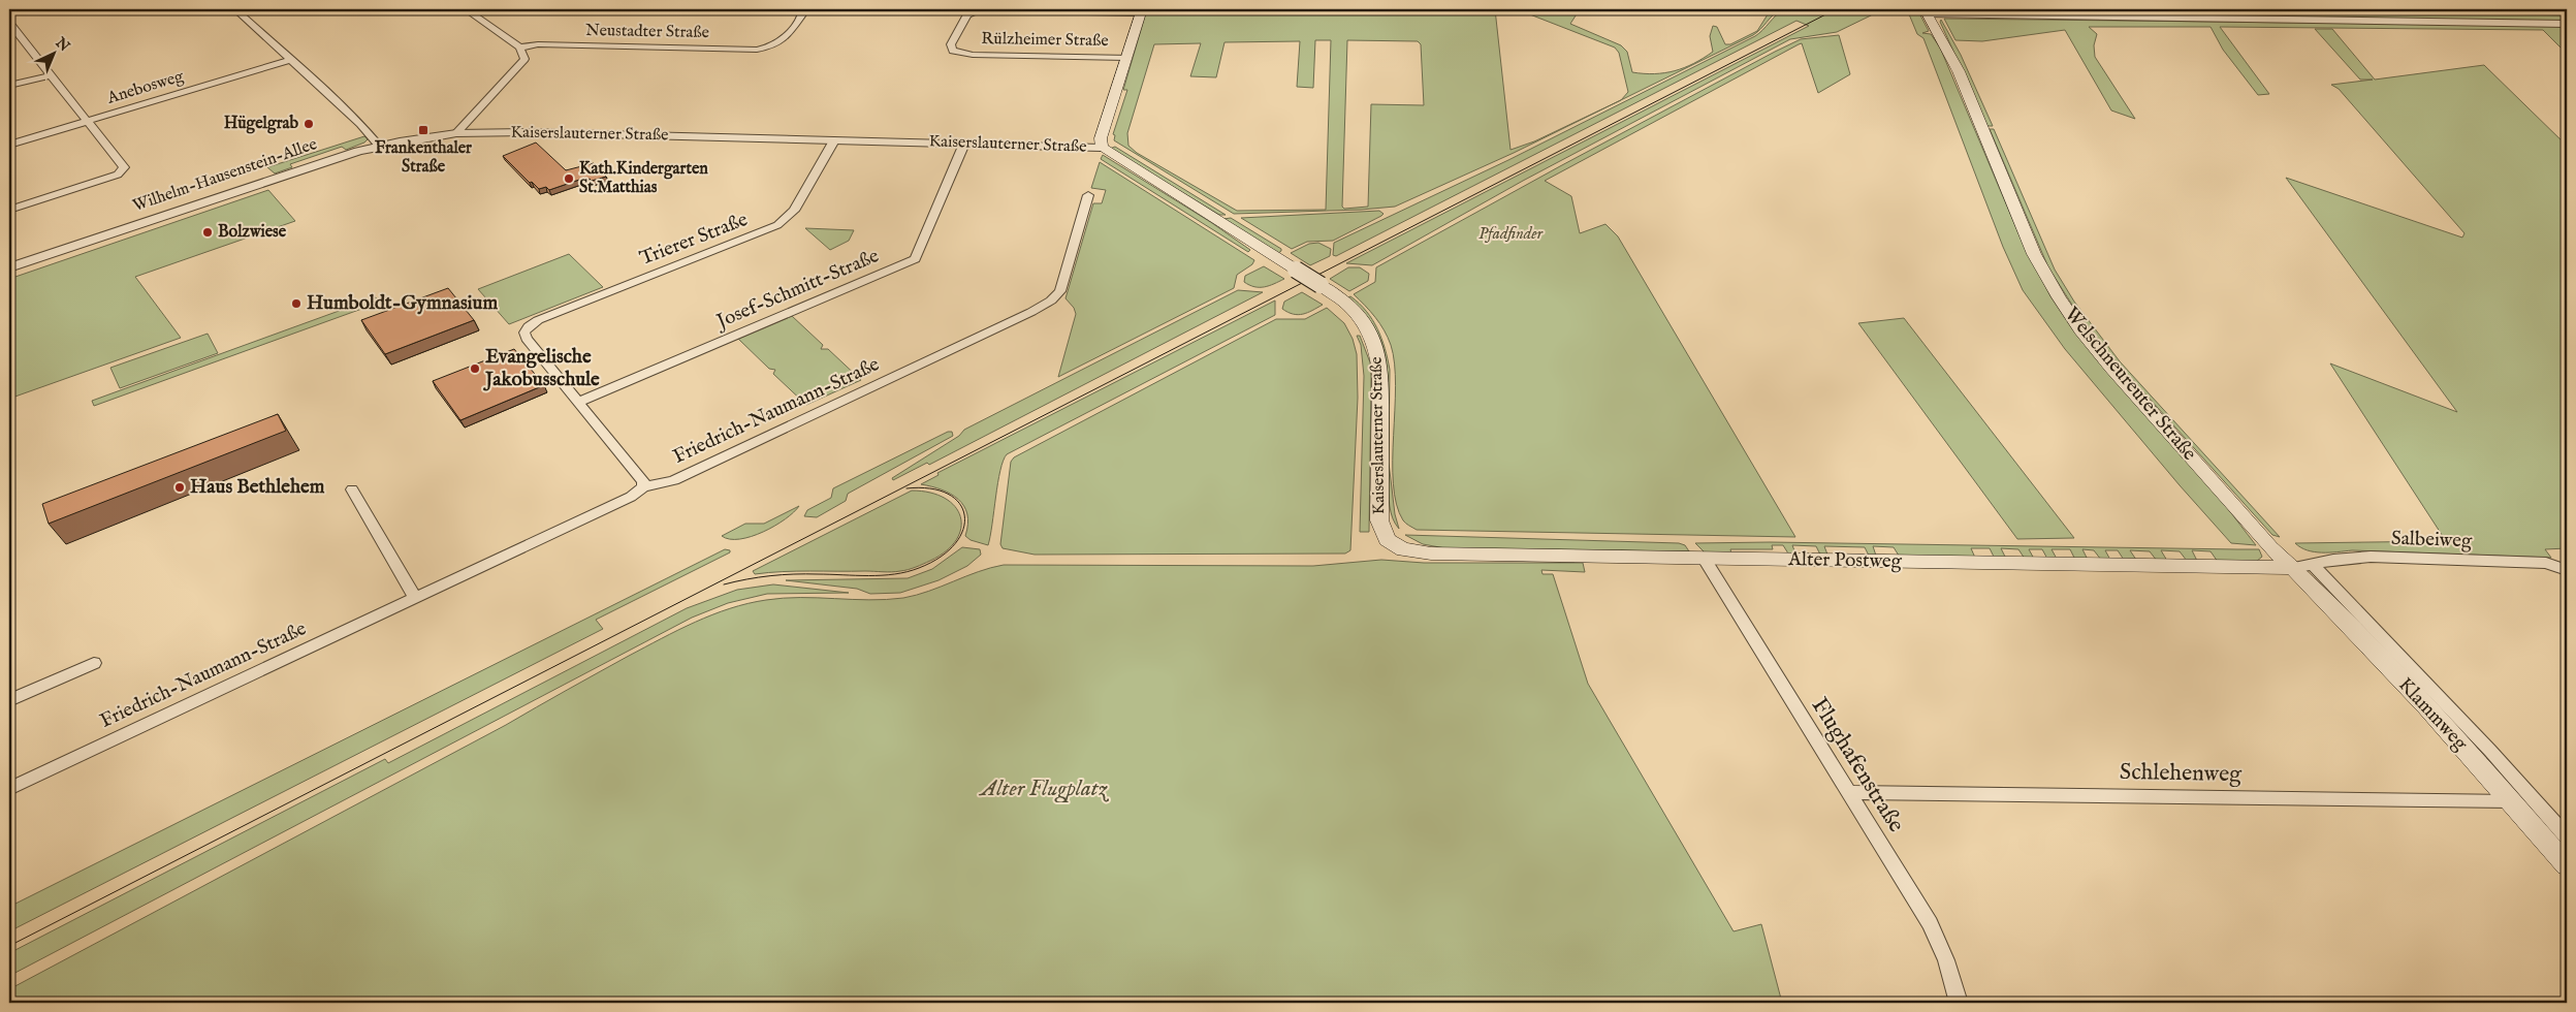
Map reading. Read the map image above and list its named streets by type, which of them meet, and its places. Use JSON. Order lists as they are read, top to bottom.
{
  "streets": {
    "main road": [
      "Kaiserslauterner Straße",
      "Welschneureuter Straße",
      "Alter Postweg",
      "Klammweg"
    ],
    "street": [
      "Neustadter Straße",
      "Rülzheimer Straße",
      "Anebosweg",
      "Wilhelm-Hausenstein-Allee",
      "Trierer Straße",
      "Josef-Schmitt-Straße",
      "Friedrich-Naumann-Straße",
      "Salbeiweg",
      "Flughafenstraße",
      "Schlehenweg"
    ]
  },
  "crossings": [
    ["Kaiserslauterner Straße", "Wilhelm-Hausenstein-Allee"],
    ["Kaiserslauterner Straße", "Trierer Straße"],
    ["Kaiserslauterner Straße", "Josef-Schmitt-Straße"],
    ["Kaiserslauterner Straße", "Alter Postweg"],
    ["Trierer Straße", "Josef-Schmitt-Straße"],
    ["Welschneureuter Straße", "Salbeiweg"],
    ["Welschneureuter Straße", "Alter Postweg"],
    ["Welschneureuter Straße", "Klammweg"],
    ["Salbeiweg", "Alter Postweg"],
    ["Salbeiweg", "Klammweg"],
    ["Alter Postweg", "Klammweg"],
    ["Alter Postweg", "Flughafenstraße"],
    ["Klammweg", "Schlehenweg"],
    ["Flughafenstraße", "Schlehenweg"]
  ],
  "parks": ["Pfadfinder", "Alter Flugplatz"],
  "places": {
    "other": [
      "Hügelgrab",
      "Kath.Kindergarten St.Matthias",
      "Bolzwiese",
      "Humboldt-Gymnasium",
      "Evangelische Jakobusschule",
      "Haus Bethlehem"
    ],
    "transit": ["Frankenthaler Straße"]
  },
  "north": "top right"
}
